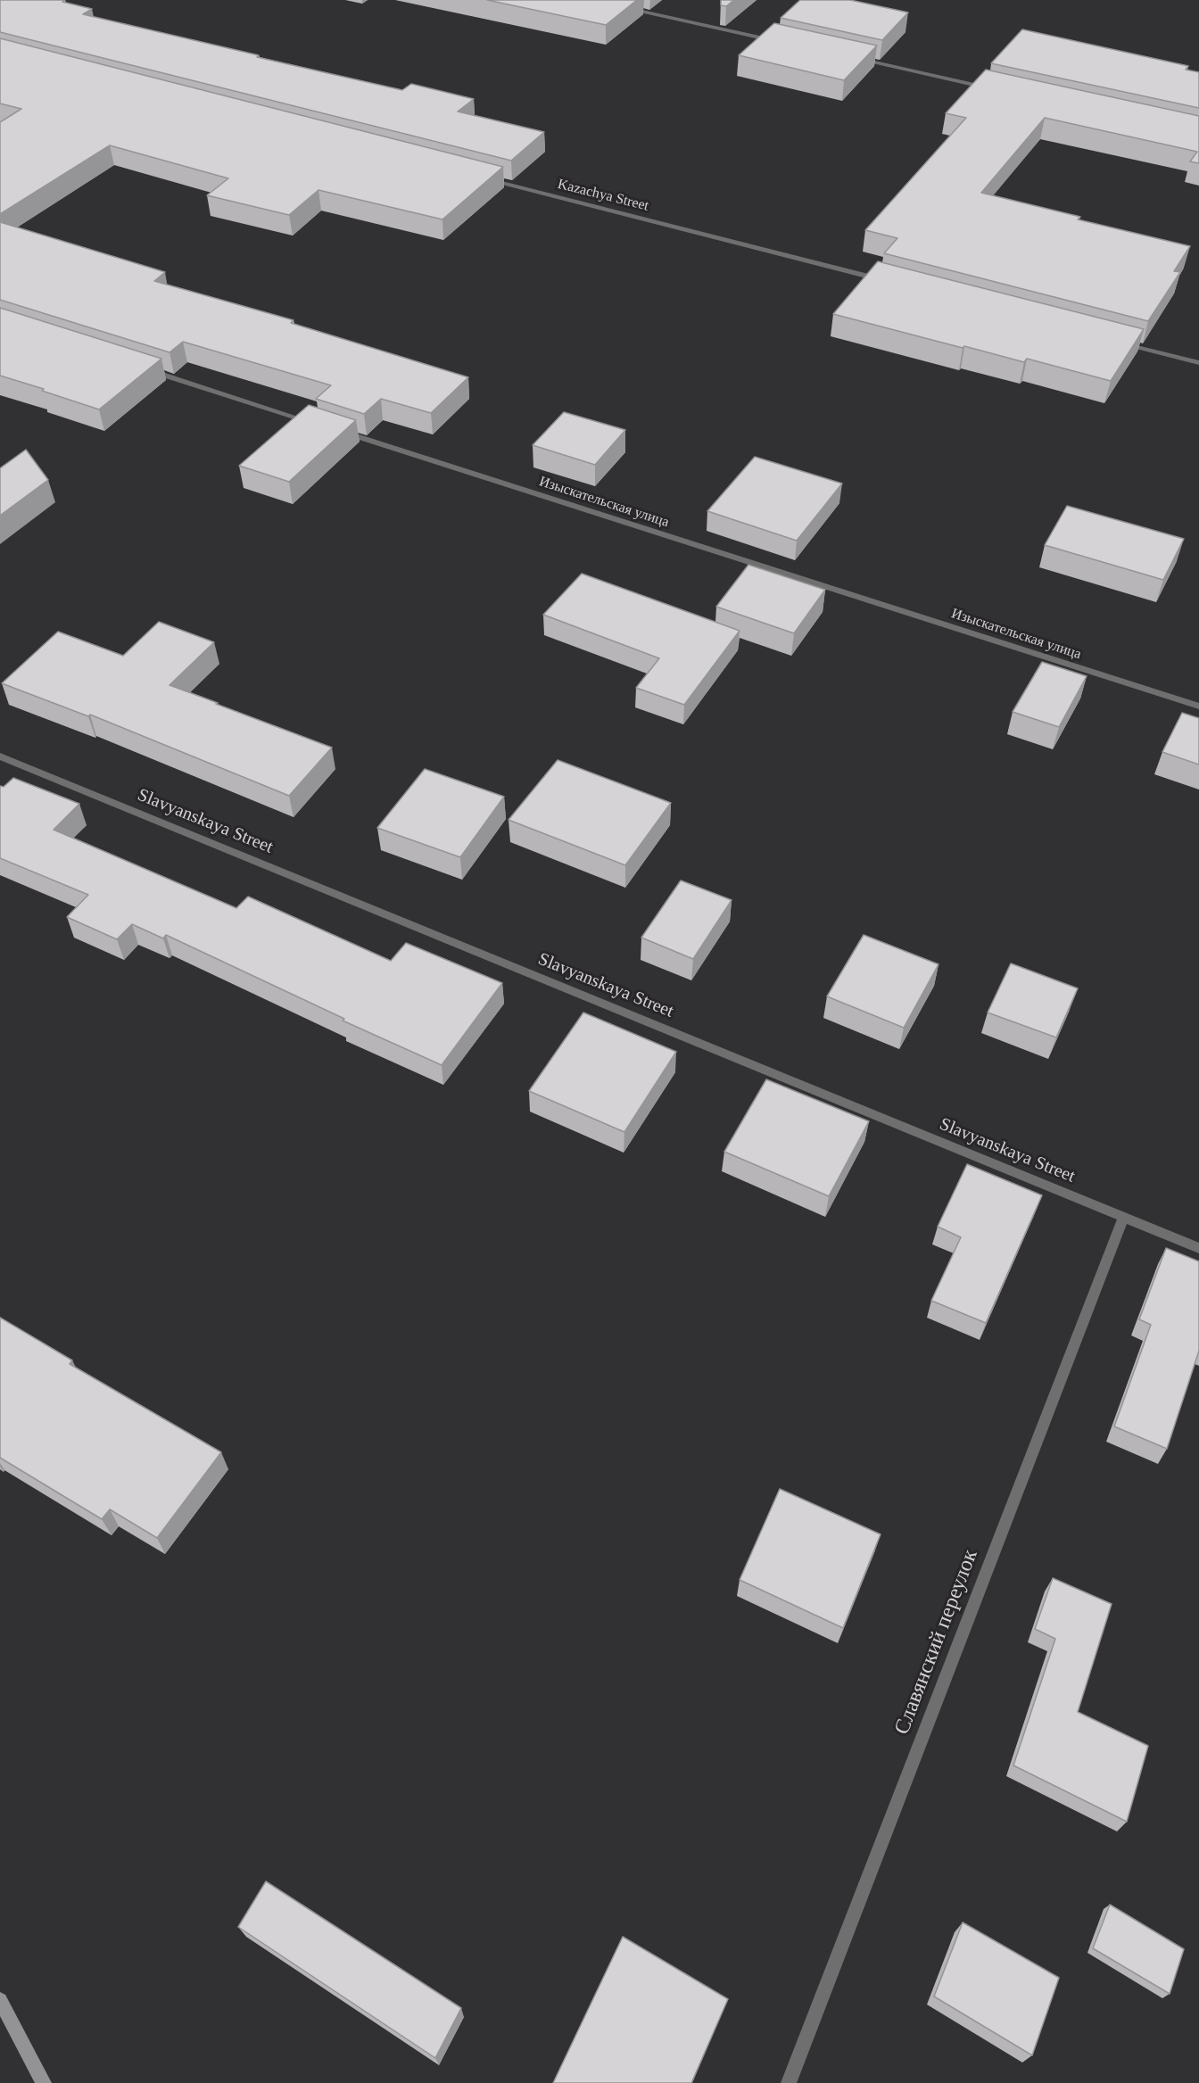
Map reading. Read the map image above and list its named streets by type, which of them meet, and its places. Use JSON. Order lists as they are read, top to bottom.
{
  "streets": {
    "street": [
      "Kazachya Street",
      "Изыскательская улица",
      "Slavyanskaya Street",
      "Славянский переулок"
    ]
  },
  "crossings": [
    ["Slavyanskaya Street", "Славянский переулок"]
  ]
}
